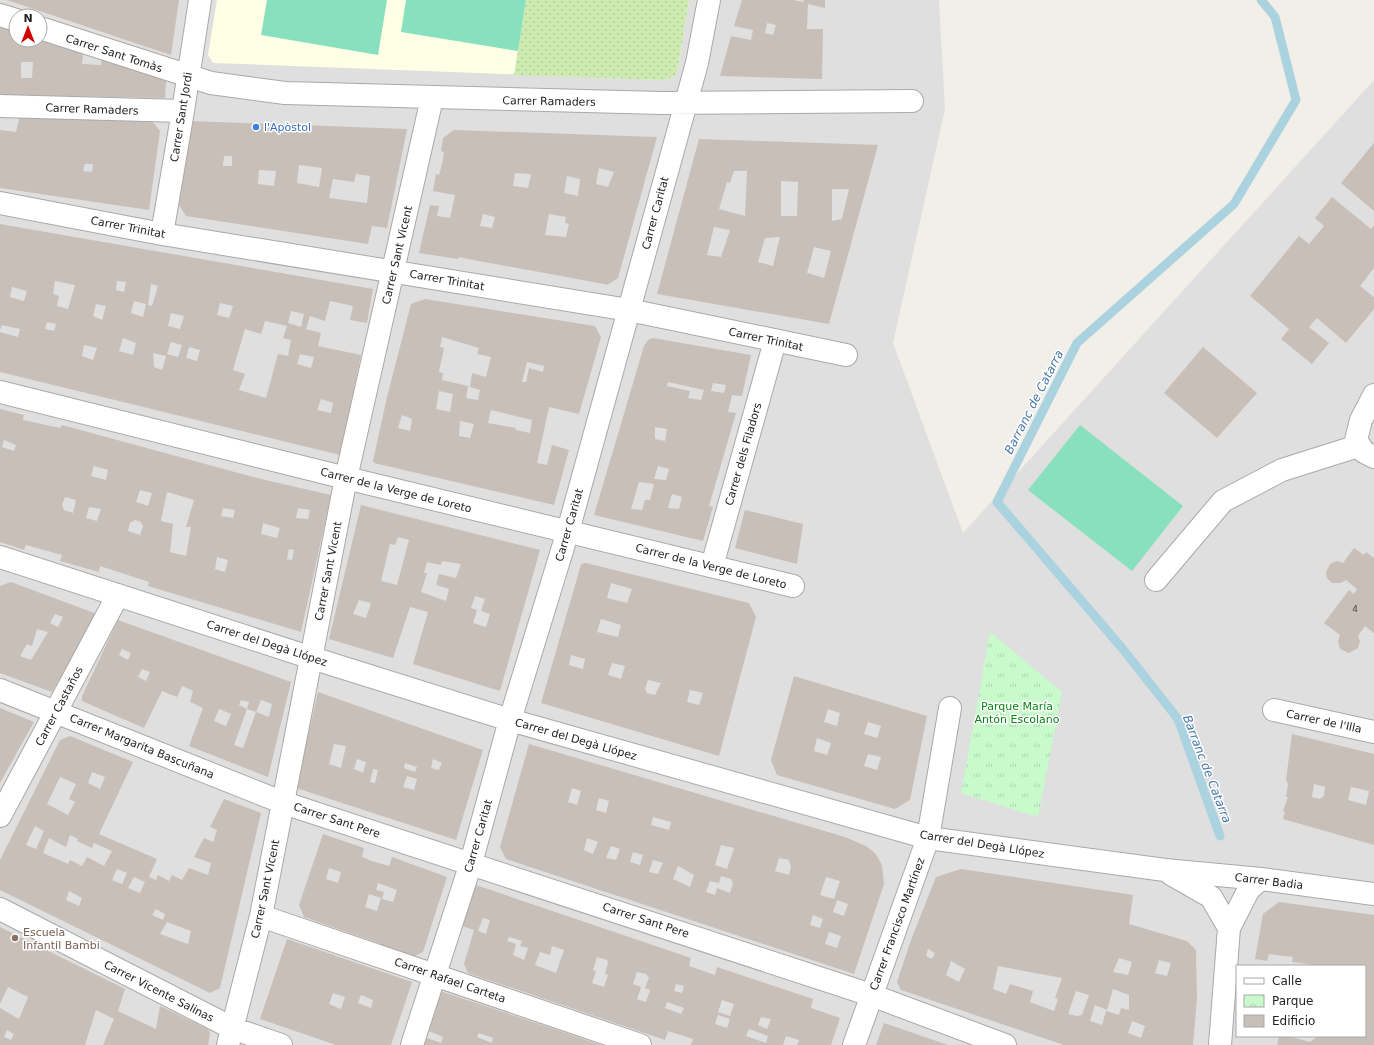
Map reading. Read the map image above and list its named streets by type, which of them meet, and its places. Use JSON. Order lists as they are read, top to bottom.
{
  "streets": {
    "street": [
      "Carrer Sant Tomàs",
      "Carrer Ramaders",
      "Carrer Sant Jordi",
      "Carrer Caritat",
      "Carrer Trinitat",
      "Carrer Sant Vicent",
      "Carrer dels Filadors",
      "Carrer de la Verge de Loreto",
      "Carrer del Degà Llópez",
      "Carrer Castaños",
      "Carrer de l'Illa",
      "Carrer Margarita Bascuñana",
      "Carrer Sant Pere",
      "Carrer Badia",
      "Carrer Francisco Martínez",
      "Carrer Rafael Carteta",
      "Carrer Vicente Salinas"
    ]
  },
  "crossings": [
    ["Carrer Sant Tomàs", "Carrer Ramaders"],
    ["Carrer Sant Tomàs", "Carrer Sant Jordi"],
    ["Carrer Ramaders", "Carrer Sant Jordi"],
    ["Carrer Ramaders", "Carrer Caritat"],
    ["Carrer Ramaders", "Carrer Sant Vicent"],
    ["Carrer Sant Jordi", "Carrer Trinitat"],
    ["Carrer Caritat", "Carrer Trinitat"],
    ["Carrer Caritat", "Carrer de la Verge de Loreto"],
    ["Carrer Caritat", "Carrer del Degà Llópez"],
    ["Carrer Caritat", "Carrer Sant Pere"],
    ["Carrer Caritat", "Carrer Rafael Carteta"],
    ["Carrer Trinitat", "Carrer Sant Vicent"],
    ["Carrer Trinitat", "Carrer dels Filadors"],
    ["Carrer Sant Vicent", "Carrer de la Verge de Loreto"],
    ["Carrer Sant Vicent", "Carrer del Degà Llópez"],
    ["Carrer Sant Vicent", "Carrer Margarita Bascuñana"],
    ["Carrer Sant Vicent", "Carrer Sant Pere"],
    ["Carrer Sant Vicent", "Carrer Rafael Carteta"],
    ["Carrer Sant Vicent", "Carrer Vicente Salinas"],
    ["Carrer dels Filadors", "Carrer de la Verge de Loreto"],
    ["Carrer del Degà Llópez", "Carrer Castaños"],
    ["Carrer del Degà Llópez", "Carrer Badia"],
    ["Carrer del Degà Llópez", "Carrer Francisco Martínez"],
    ["Carrer Castaños", "Carrer Margarita Bascuñana"],
    ["Carrer Margarita Bascuñana", "Carrer Sant Pere"],
    ["Carrer Sant Pere", "Carrer Francisco Martínez"]
  ],
  "water": ["Barranc de Catarra"],
  "parks": ["Parque María Antón Escolano"],
  "places": ["l'Apòstol", "Escuela Infantil Bambi"],
  "house_numbers": ["4"],
  "legend": ["Calle", "Parque", "Edificio"],
  "north": "top"
}
